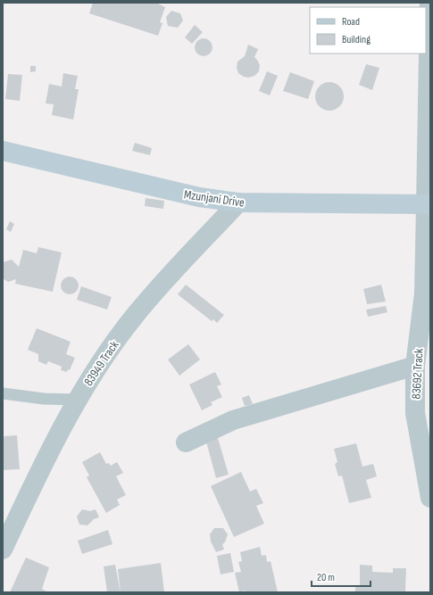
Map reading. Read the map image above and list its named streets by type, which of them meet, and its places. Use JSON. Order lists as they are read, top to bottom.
{
  "streets": {
    "main road": ["Mzunjani Drive"],
    "street": ["83949 Track", "83692 Track"]
  },
  "crossings": [
    ["Mzunjani Drive", "83949 Track"],
    ["Mzunjani Drive", "83692 Track"]
  ],
  "legend": ["Road", "Building"],
  "scale_bar": "20 m"
}
